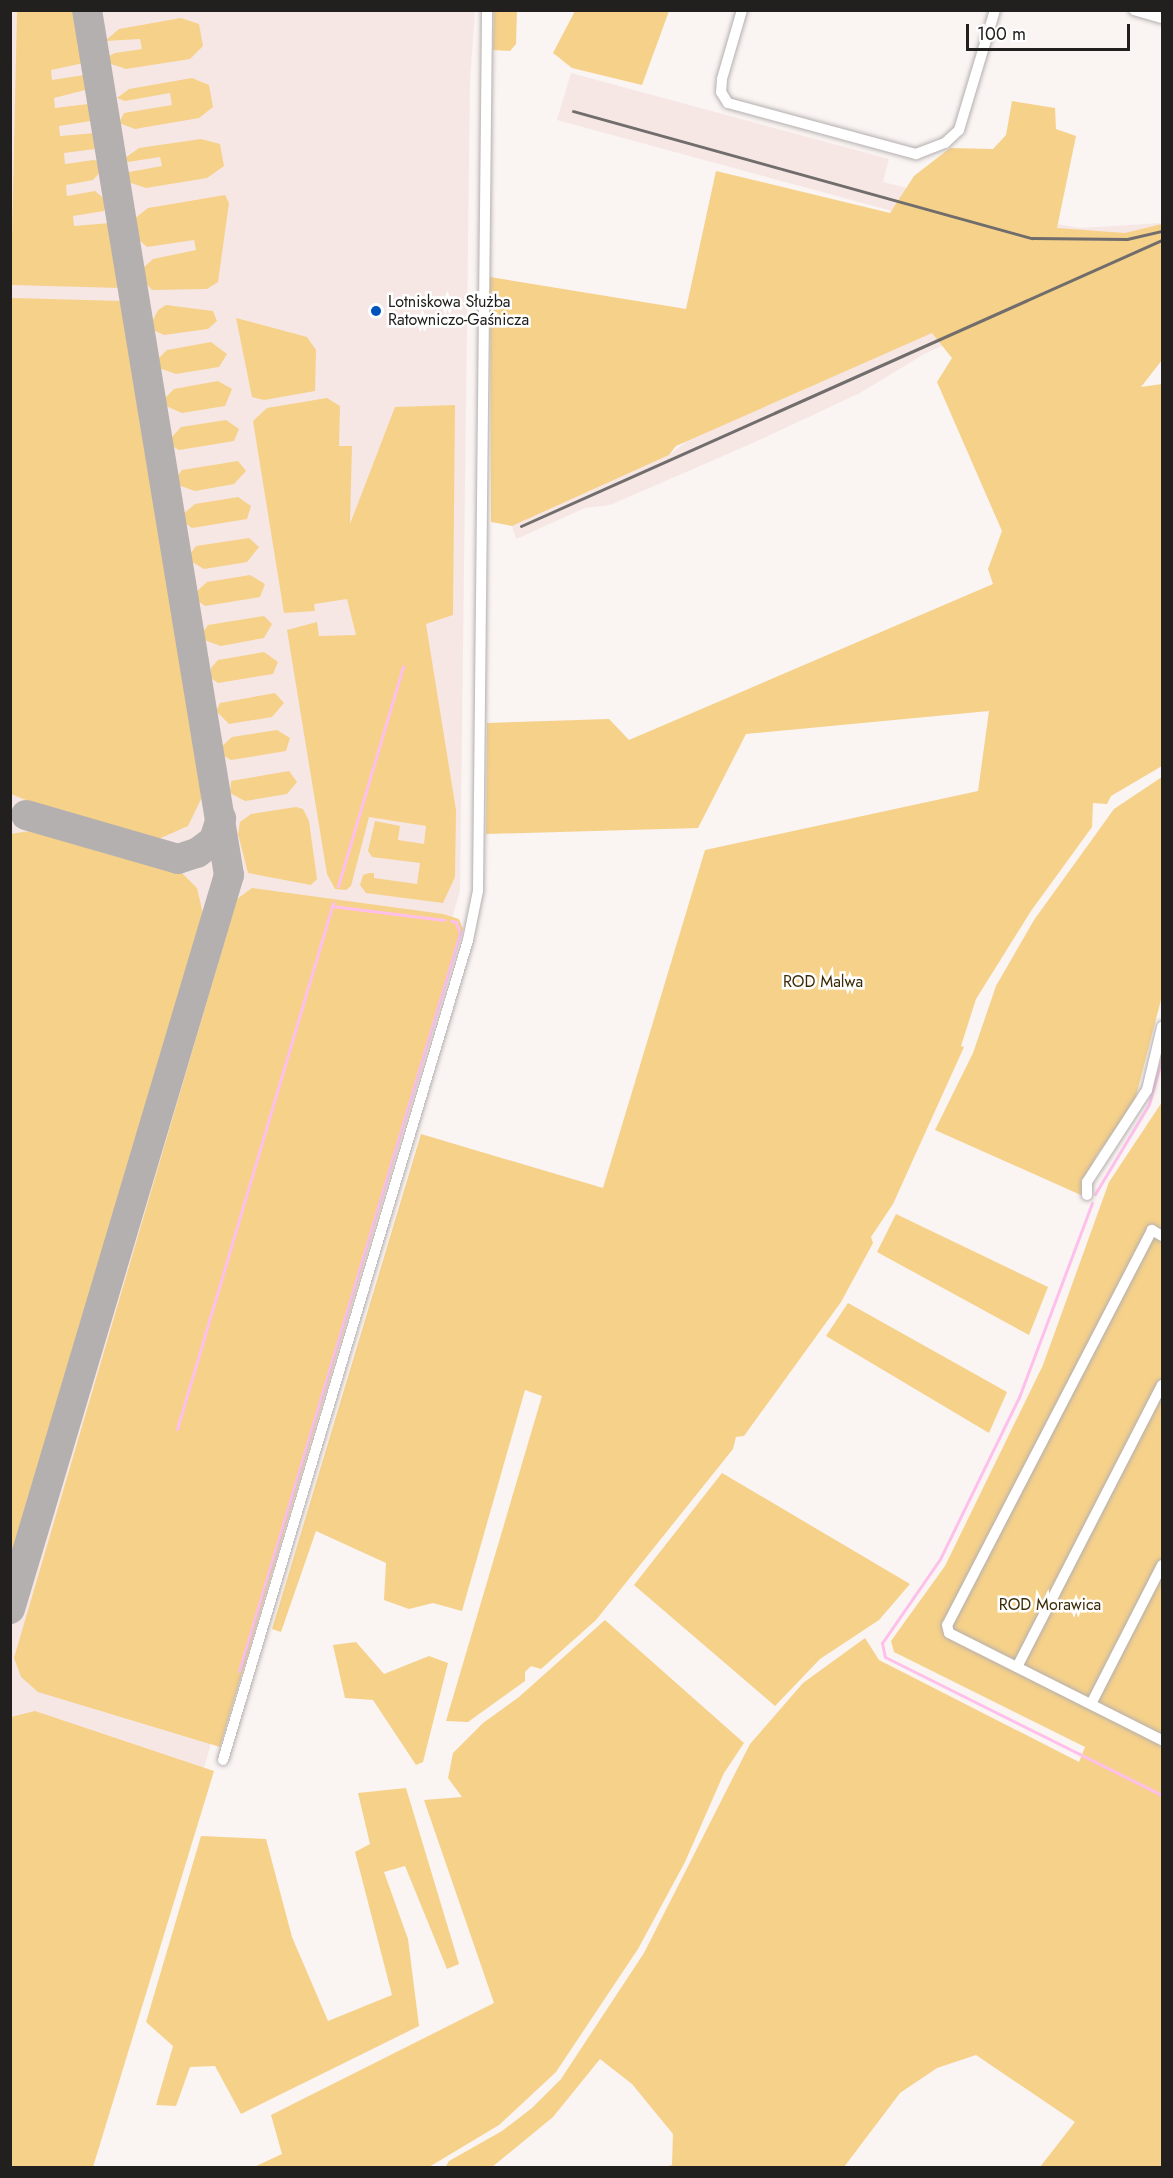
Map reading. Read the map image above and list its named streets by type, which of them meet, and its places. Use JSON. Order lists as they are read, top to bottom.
{
  "parks": ["ROD Malwa", "ROD Morawica"],
  "places": ["Lotniskowa Służba Ratowniczo-Gaśnicza"],
  "scale_bar": "100 m"
}
